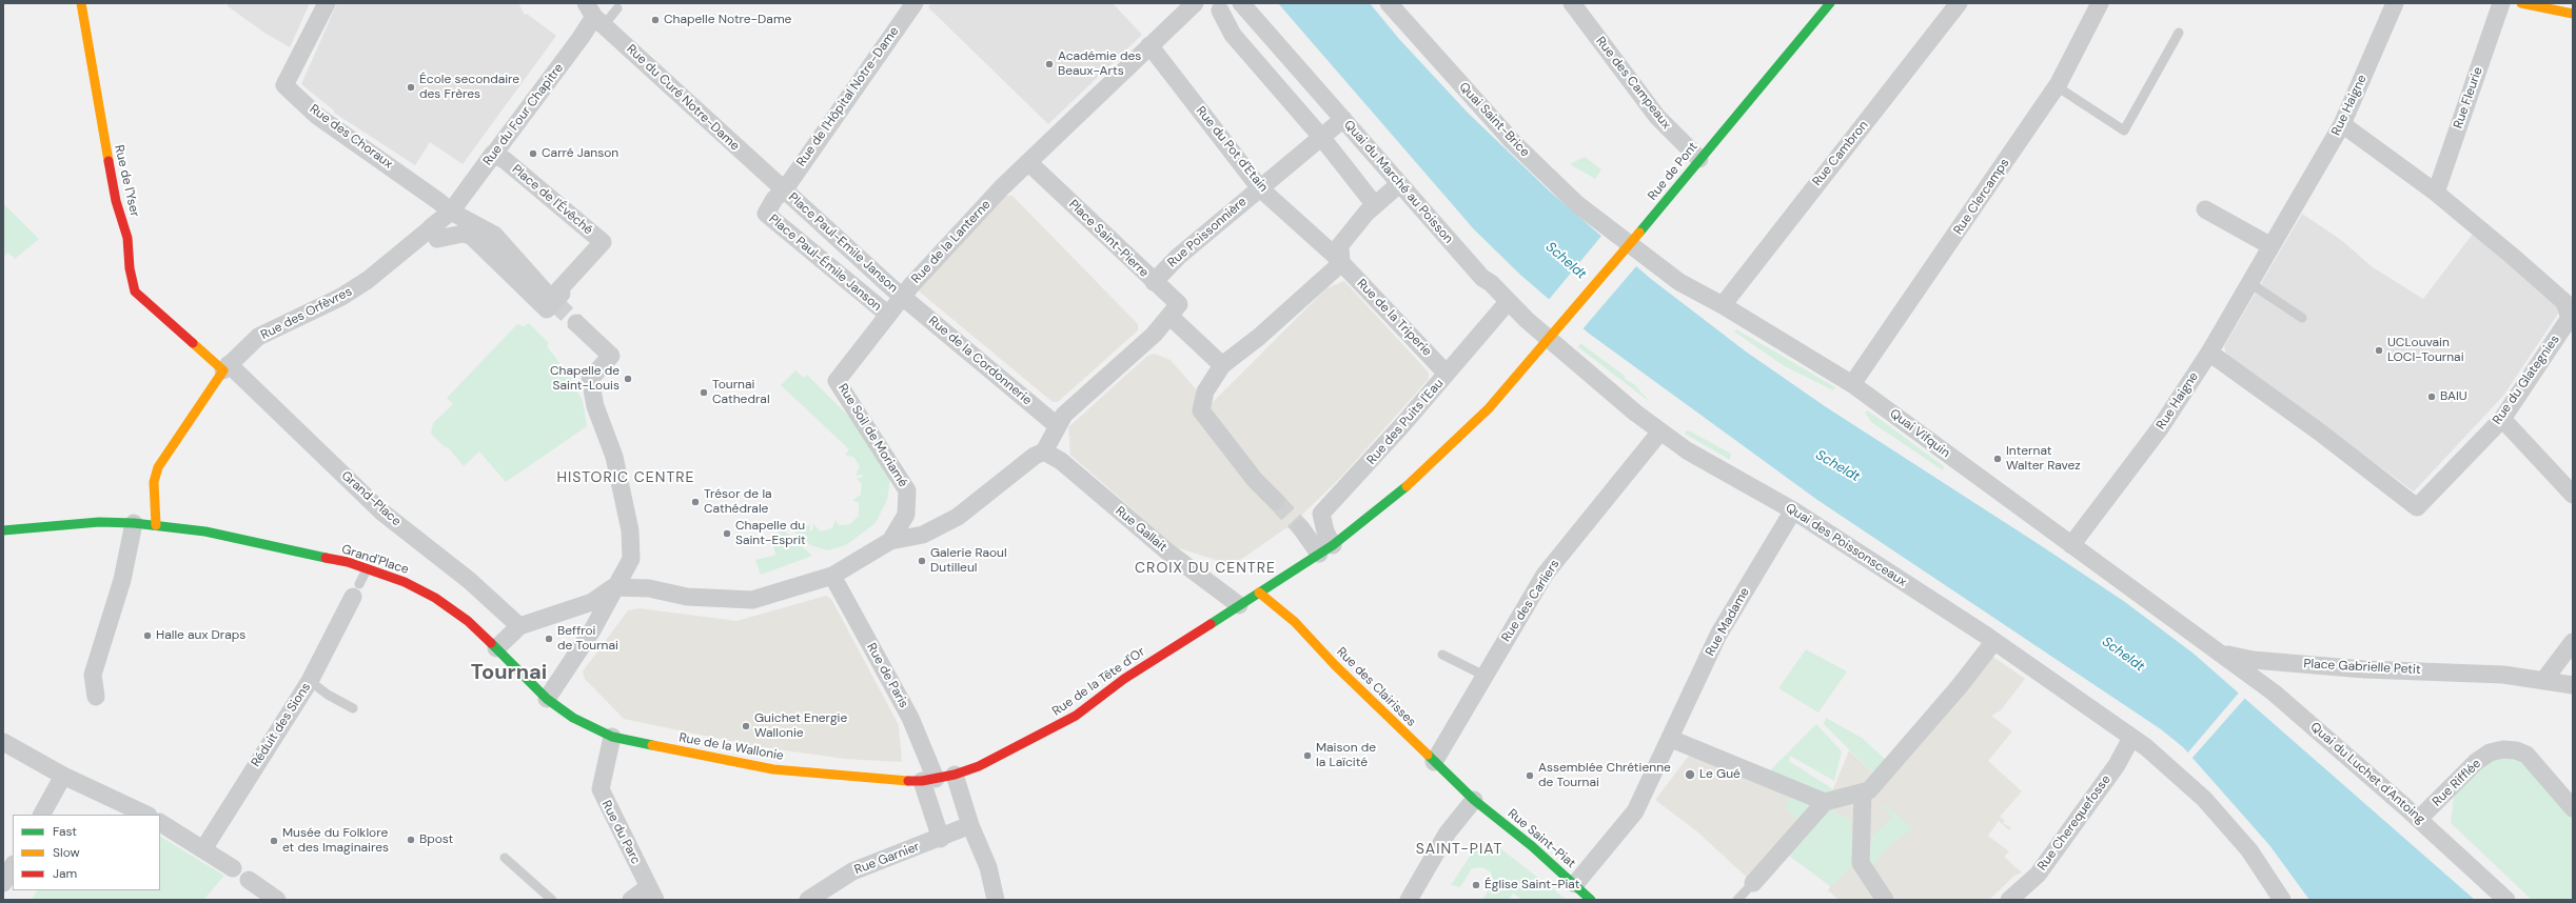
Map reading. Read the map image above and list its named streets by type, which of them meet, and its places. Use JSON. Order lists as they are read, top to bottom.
{
  "streets": {
    "street": [
      "Rue des Campeaux",
      "Rue de l'Hôpital Notre-Dame",
      "Rue du Curé Notre-Dame",
      "Rue Fleurie",
      "Rue Haigne",
      "Rue du Four Chapitre",
      "Quai Saint-Brice",
      "Rue des Choraux",
      "Rue du Pot d'Etain",
      "Rue Cambron",
      "Rue de Pont",
      "Rue de l'Yser",
      "Quai du Marché au Poisson",
      "Rue Clercamps",
      "Place de l'Évêché",
      "Rue Poissonnière",
      "Place Saint-Pierre",
      "Rue de la Lanterne",
      "Place Paul-Emile Janson",
      "Place Paul-Émile Janson",
      "Rue des Orfèvres",
      "Rue de la Triperie",
      "Rue de la Cordonnerie",
      "Rue du Glategnies",
      "Rue des Puits l'Eau",
      "Quai Vifquin",
      "Rue Soil de Moriamé",
      "Grand-Place",
      "Rue Gallait",
      "Quai des Poissonsceaux",
      "Grand'Place",
      "Rue des Carliers",
      "Rue Madame",
      "Place Gabrielle Petit",
      "Rue de Paris",
      "Rue de la Tête d'Or",
      "Rue des Clairisses",
      "Réduit des Sions",
      "Rue de la Wallonie",
      "Quai du Luchet d'Antoing",
      "Rue Rifflée",
      "Rue Cherequefosse",
      "Rue du Parc",
      "Rue Saint-Piat",
      "Rue Garnier"
    ]
  },
  "crossings": [
    ["Rue des Campeaux", "Rue de Pont"],
    ["Rue de l'Hôpital Notre-Dame", "Rue du Curé Notre-Dame"],
    ["Rue de l'Hôpital Notre-Dame", "Place Paul-Emile Janson"],
    ["Rue de l'Hôpital Notre-Dame", "Place Paul-Émile Janson"],
    ["Rue du Curé Notre-Dame", "Rue du Four Chapitre"],
    ["Rue du Curé Notre-Dame", "Place Paul-Emile Janson"],
    ["Rue du Curé Notre-Dame", "Place Paul-Émile Janson"],
    ["Rue Fleurie", "Rue du Glategnies"],
    ["Rue Haigne", "Rue du Glategnies"],
    ["Rue Haigne", "Quai Vifquin"],
    ["Rue du Four Chapitre", "Rue des Choraux"],
    ["Rue du Four Chapitre", "Place de l'Évêché"],
    ["Quai Saint-Brice", "Quai Vifquin"],
    ["Rue du Pot d'Etain", "Rue Poissonnière"],
    ["Rue du Pot d'Etain", "Rue de la Triperie"],
    ["Rue Cambron", "Quai Vifquin"],
    ["Rue de Pont", "Rue des Puits l'Eau"],
    ["Rue de l'Yser", "Rue des Orfèvres"],
    ["Rue de l'Yser", "Grand-Place"],
    ["Quai du Marché au Poisson", "Rue Poissonnière"],
    ["Quai du Marché au Poisson", "Rue des Puits l'Eau"],
    ["Quai du Marché au Poisson", "Quai des Poissonsceaux"],
    ["Rue Clercamps", "Quai Vifquin"],
    ["Rue Poissonnière", "Place Saint-Pierre"],
    ["Place Saint-Pierre", "Rue de la Lanterne"],
    ["Place Saint-Pierre", "Rue de la Cordonnerie"],
    ["Place Saint-Pierre", "Rue Gallait"],
    ["Rue de la Lanterne", "Place Paul-Emile Janson"],
    ["Rue de la Lanterne", "Rue de la Cordonnerie"],
    ["Rue de la Lanterne", "Rue Soil de Moriamé"],
    ["Place Paul-Emile Janson", "Place Paul-Émile Janson"],
    ["Place Paul-Emile Janson", "Rue de la Cordonnerie"],
    ["Place Paul-Emile Janson", "Rue Soil de Moriamé"],
    ["Place Paul-Émile Janson", "Rue Soil de Moriamé"],
    ["Rue des Orfèvres", "Grand-Place"],
    ["Rue de la Triperie", "Rue des Puits l'Eau"],
    ["Rue de la Cordonnerie", "Rue Soil de Moriamé"],
    ["Quai Vifquin", "Place Gabrielle Petit"],
    ["Quai Vifquin", "Quai du Luchet d'Antoing"],
    ["Rue Gallait", "Rue de la Tête d'Or"],
    ["Quai des Poissonsceaux", "Rue des Carliers"],
    ["Quai des Poissonsceaux", "Rue Madame"],
    ["Quai des Poissonsceaux", "Rue Cherequefosse"],
    ["Grand'Place", "Réduit des Sions"],
    ["Grand'Place", "Rue de la Wallonie"],
    ["Rue des Carliers", "Rue des Clairisses"],
    ["Rue Madame", "Rue Saint-Piat"],
    ["Place Gabrielle Petit", "Quai du Luchet d'Antoing"],
    ["Rue de Paris", "Rue de la Tête d'Or"],
    ["Rue de Paris", "Rue de la Wallonie"],
    ["Rue de Paris", "Rue Garnier"],
    ["Rue de la Tête d'Or", "Rue des Clairisses"],
    ["Rue de la Tête d'Or", "Rue de la Wallonie"],
    ["Rue des Clairisses", "Rue Saint-Piat"],
    ["Rue de la Wallonie", "Rue du Parc"],
    ["Quai du Luchet d'Antoing", "Rue Rifflée"]
  ],
  "districts": [
    "HISTORIC CENTRE",
    "CROIX DU CENTRE",
    "Tournai",
    "SAINT-PIAT"
  ],
  "water": ["Scheldt"],
  "places": [
    "Chapelle Notre-Dame",
    "Académie des Beaux-Arts",
    "École secondaire des Frères",
    "Carré Janson",
    "UCLouvain LOCI-Tournai",
    "Chapelle de Saint-Louis",
    "Tournai Cathedral",
    "BAIU",
    "Internat Walter Ravez",
    "Trésor de la Cathédrale",
    "Chapelle du Saint-Esprit",
    "Galerie Raoul Dutilleul",
    "Halle aux Draps",
    "Beffroi de Tournai",
    "Guichet Energie Wallonie",
    "Maison de la Laïcité",
    "Le Gué",
    "Assemblée Chrétienne de Tournai",
    "Bpost",
    "Musée du Folklore et des Imaginaires",
    "Église Saint-Piat"
  ],
  "legend": ["Fast", "Slow", "Jam"]
}
